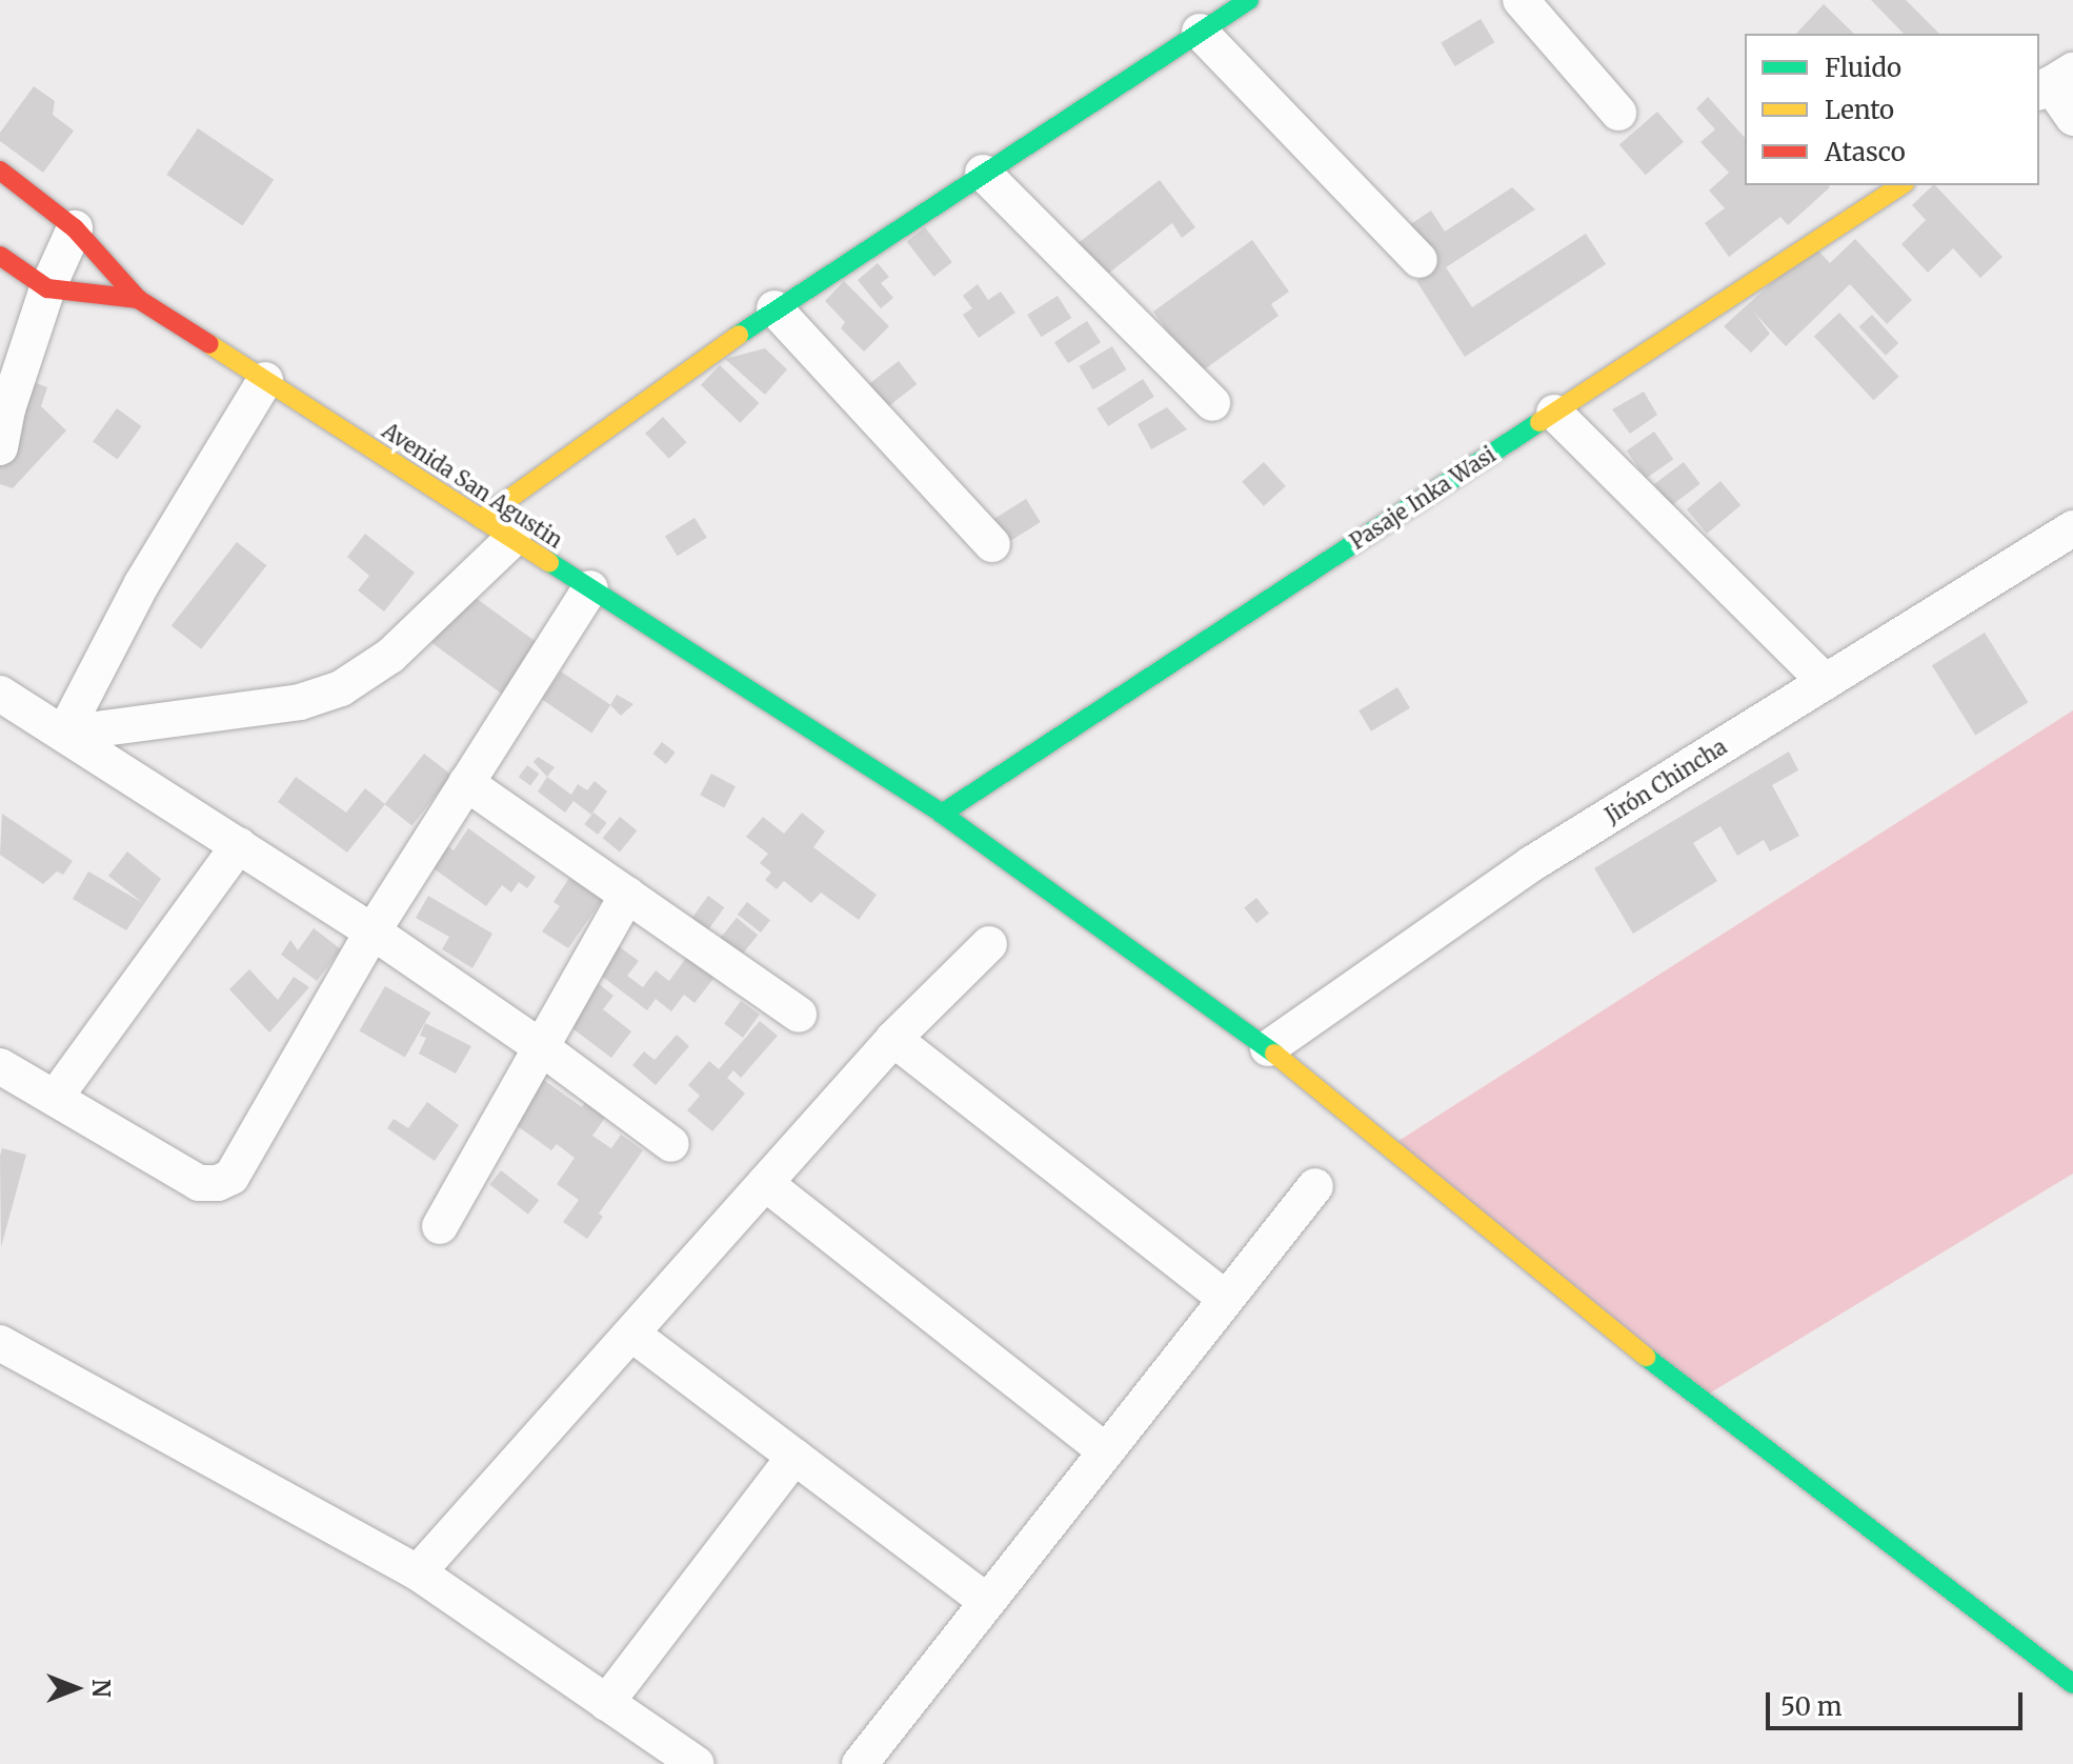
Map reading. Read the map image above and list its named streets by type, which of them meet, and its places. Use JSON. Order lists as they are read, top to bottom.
{
  "streets": {
    "street": ["Avenida San Agustin", "Pasaje Inka Wasi", "Jirón Chincha"]
  },
  "crossings": [
    ["Avenida San Agustin", "Pasaje Inka Wasi"],
    ["Avenida San Agustin", "Jirón Chincha"]
  ],
  "legend": ["Fluido", "Lento", "Atasco"],
  "scale_bar": "50 m",
  "north": "right"
}
